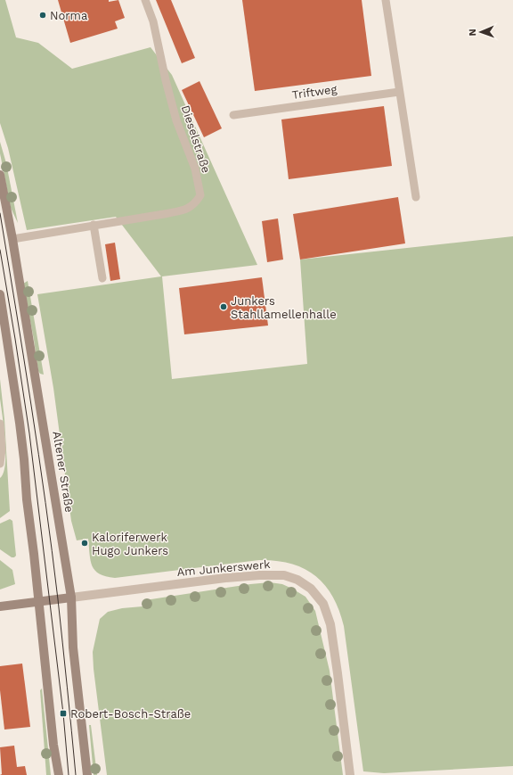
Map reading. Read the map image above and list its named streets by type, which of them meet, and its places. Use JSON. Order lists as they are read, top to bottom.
{
  "streets": {
    "main road": ["Altener Straße"],
    "street": ["Am Junkerswerk"],
    "lane": ["Triftweg", "Dieselstraße"]
  },
  "crossings": [
    ["Dieselstraße", "Altener Straße"],
    ["Altener Straße", "Am Junkerswerk"]
  ],
  "places": {
    "other": ["Norma", "Junkers Stahllamellenhalle", "Kaloriferwerk Hugo Junkers"],
    "transit": ["Robert-Bosch-Straße"]
  },
  "north": "left"
}
